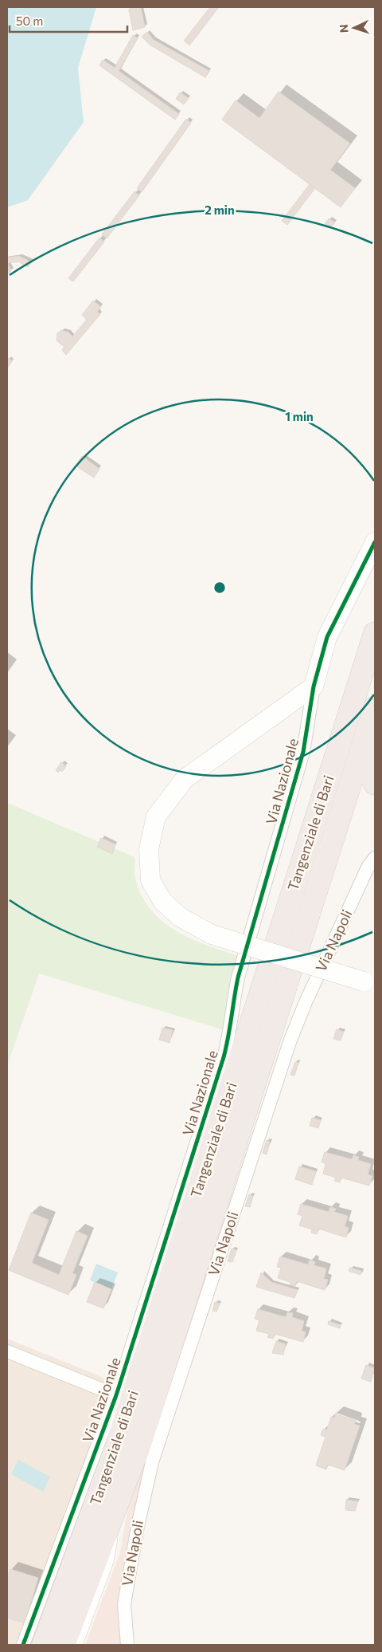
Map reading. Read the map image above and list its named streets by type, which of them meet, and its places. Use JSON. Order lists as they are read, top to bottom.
{
  "streets": {
    "highway": ["Tangenziale di Bari"],
    "street": ["Via Nazionale", "Via Napoli"]
  },
  "scale_bar": "50 m",
  "north": "left",
  "rings": ["2 min", "1 min"]
}
